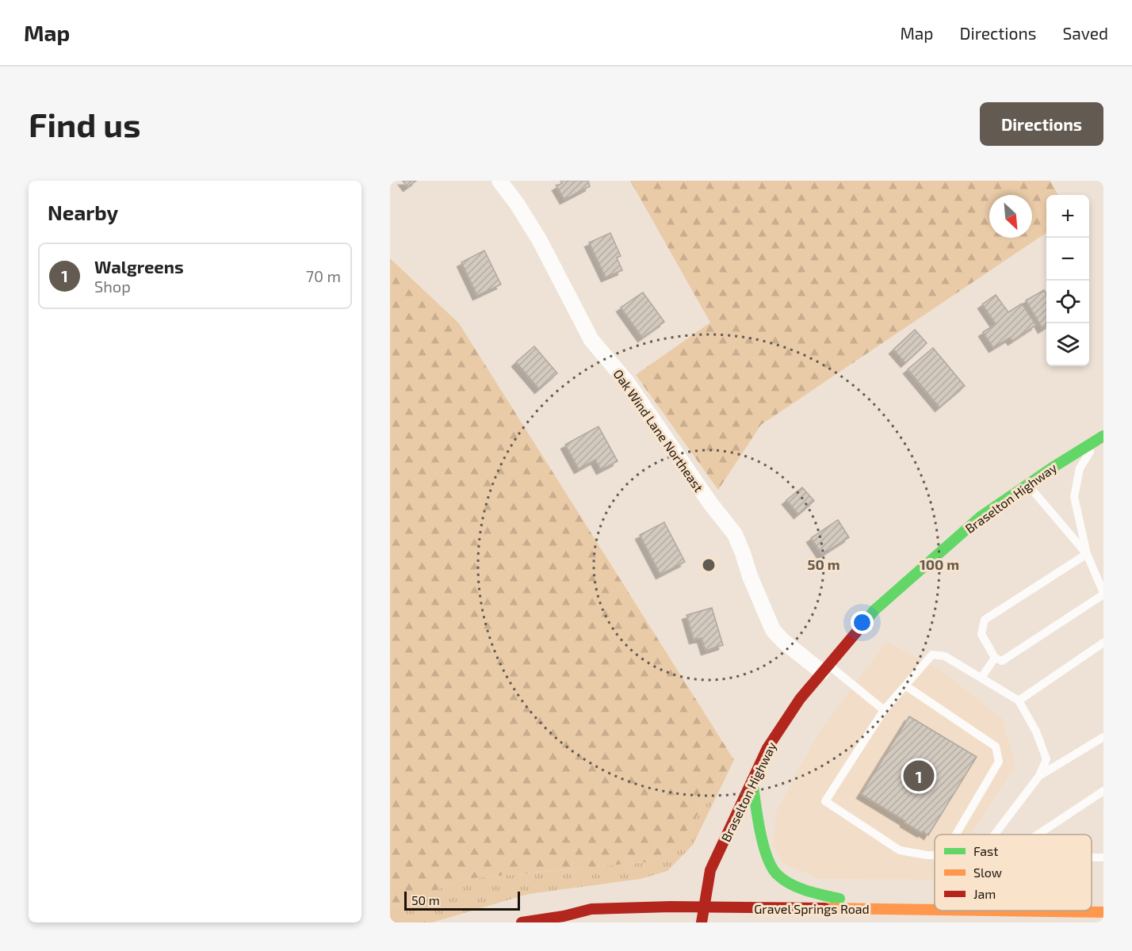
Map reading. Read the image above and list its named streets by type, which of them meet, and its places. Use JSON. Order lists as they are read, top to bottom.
{
  "streets": {
    "main road": ["Braselton Highway", "Gravel Springs Road"],
    "street": ["Oak Wind Lane Northeast"]
  },
  "crossings": [
    ["Oak Wind Lane Northeast", "Braselton Highway"],
    ["Braselton Highway", "Gravel Springs Road"]
  ],
  "legend": ["Fast", "Slow", "Jam"],
  "scale_bar": "50 m",
  "north": "bottom right",
  "page": {
    "header": "Map",
    "nav": ["Map", "Directions", "Saved"],
    "buttons": "Directions",
    "title": "Find us",
    "heading": "Nearby",
    "map_buttons": ["+", "−"],
    "list": [
      {
        "mark": "1",
        "name": "Walgreens",
        "note": "Shop",
        "value": "70 m"
      }
    ],
    "pins": "1",
    "scale": "50 m"
  },
  "rings": ["50 m", "100 m"]
}
